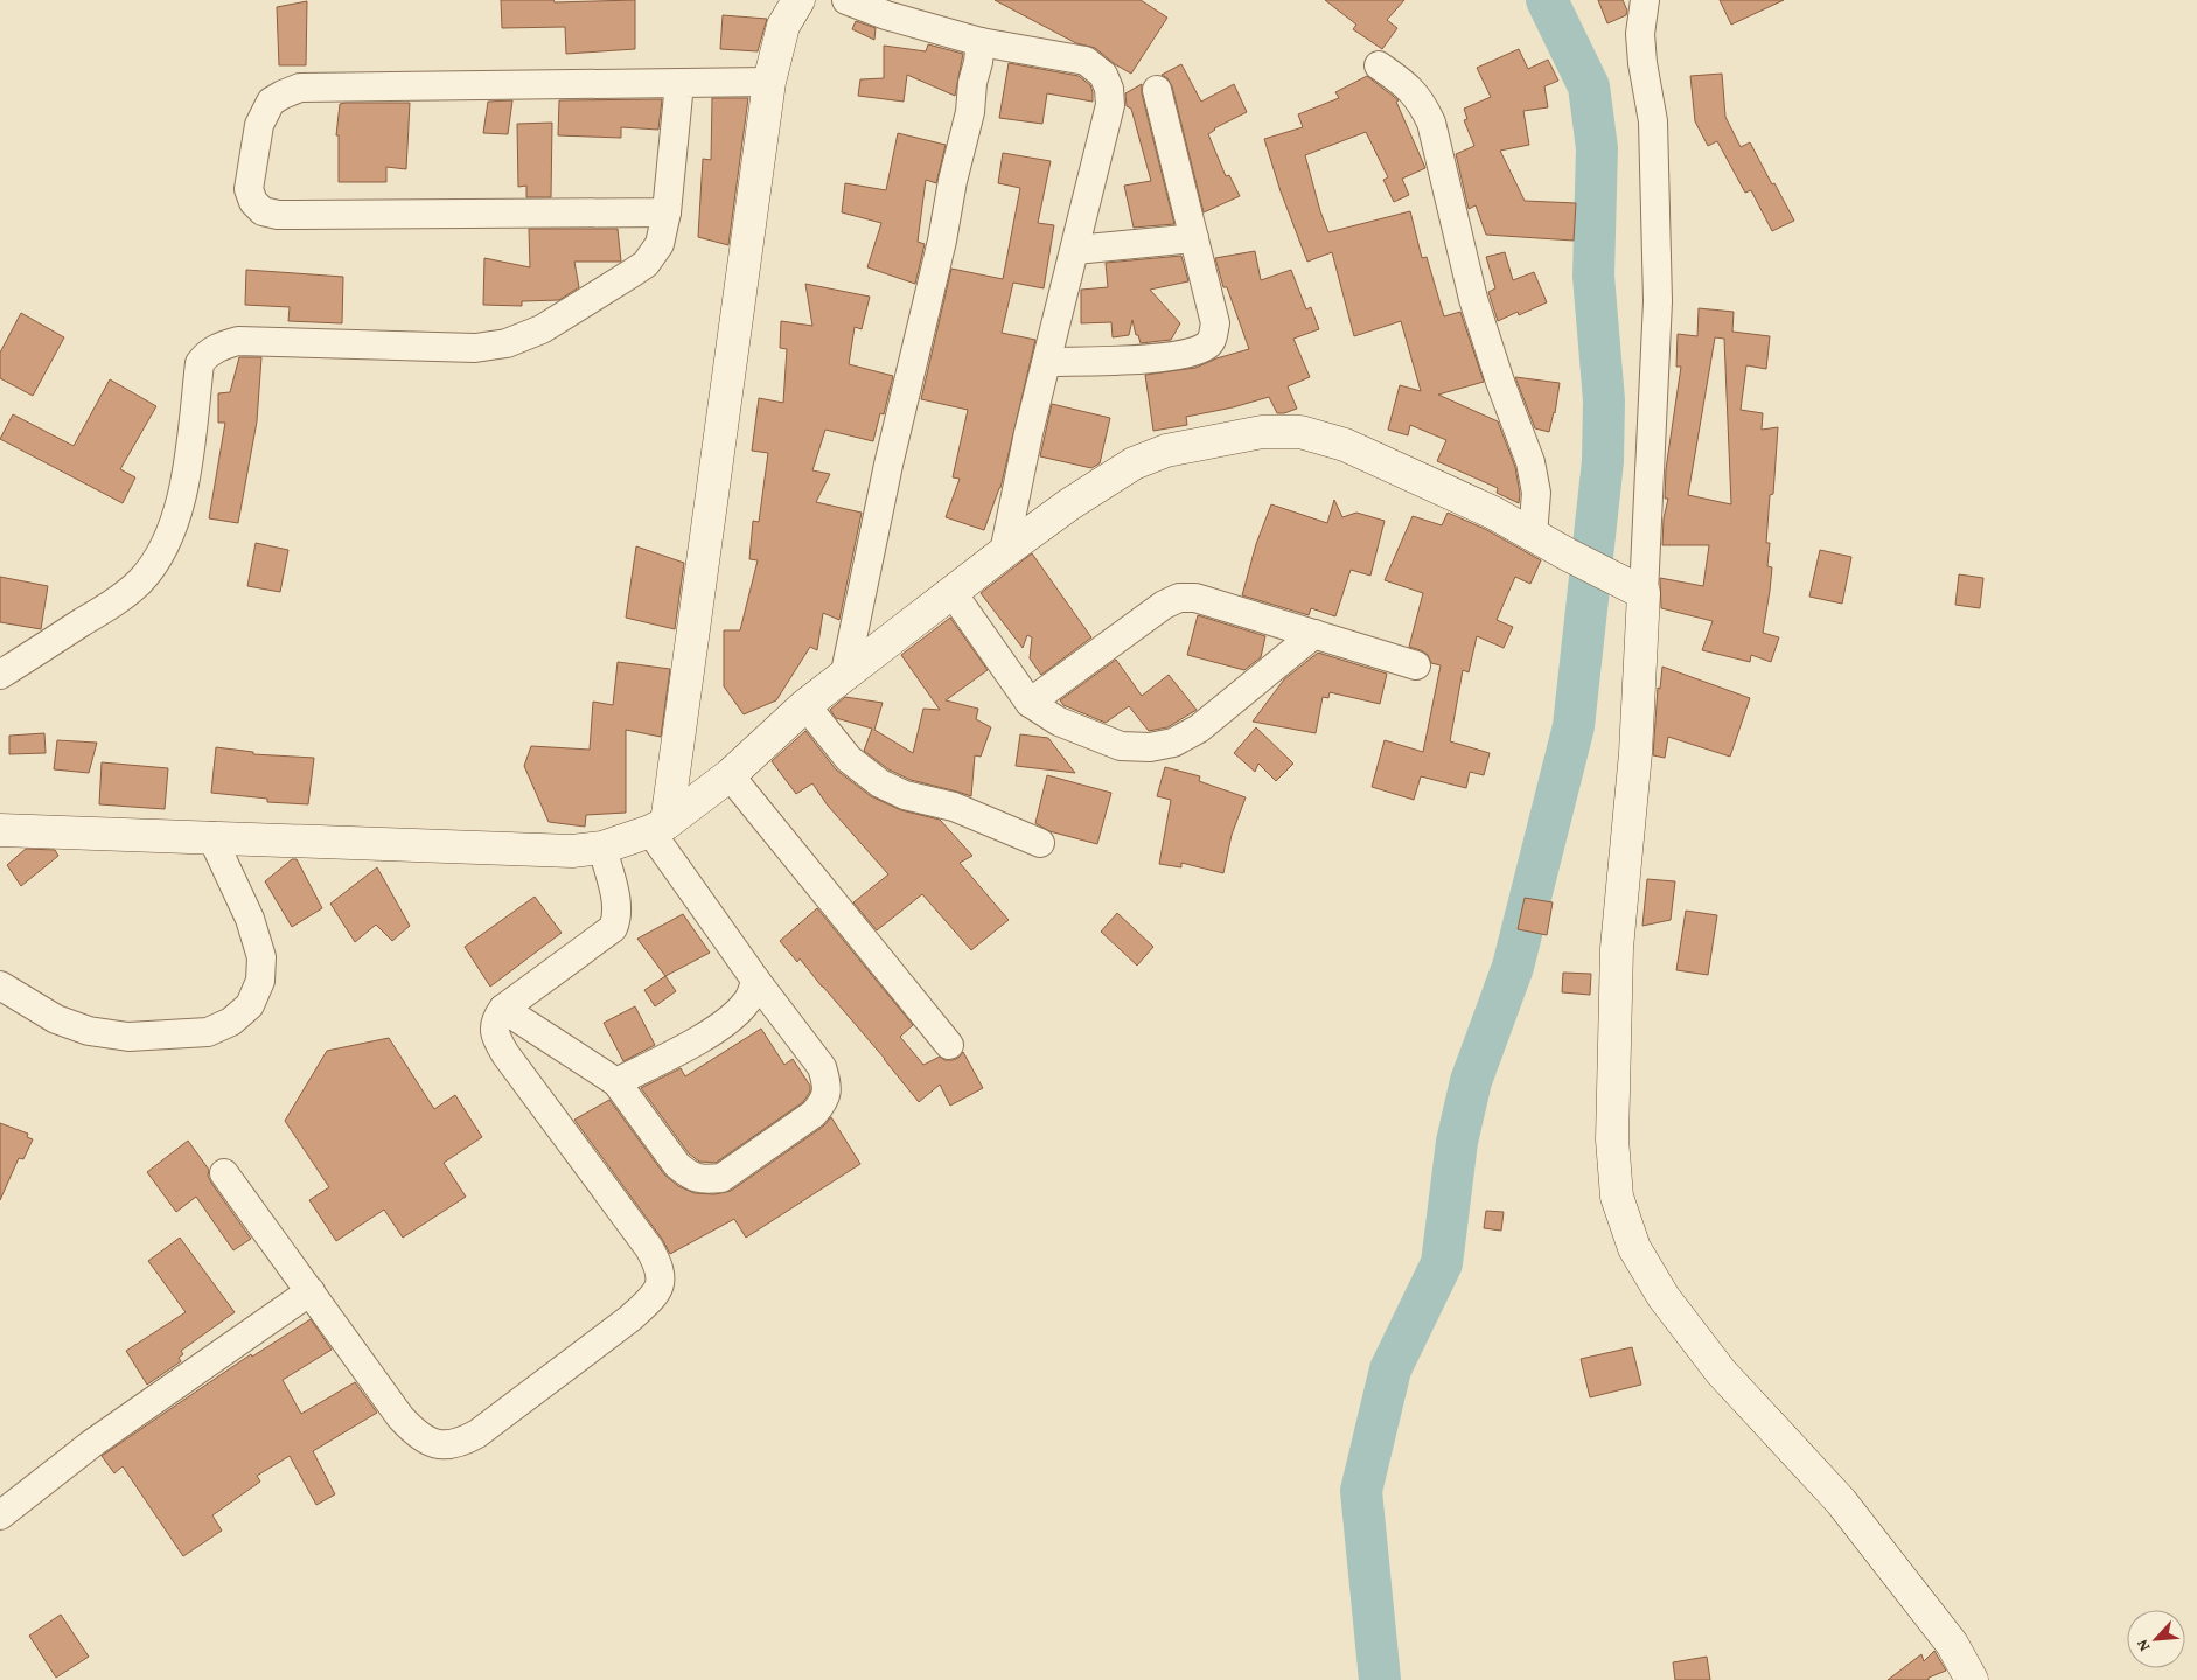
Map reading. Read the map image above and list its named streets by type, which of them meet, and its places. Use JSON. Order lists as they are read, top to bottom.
{
  "north": "bottom left"
}
